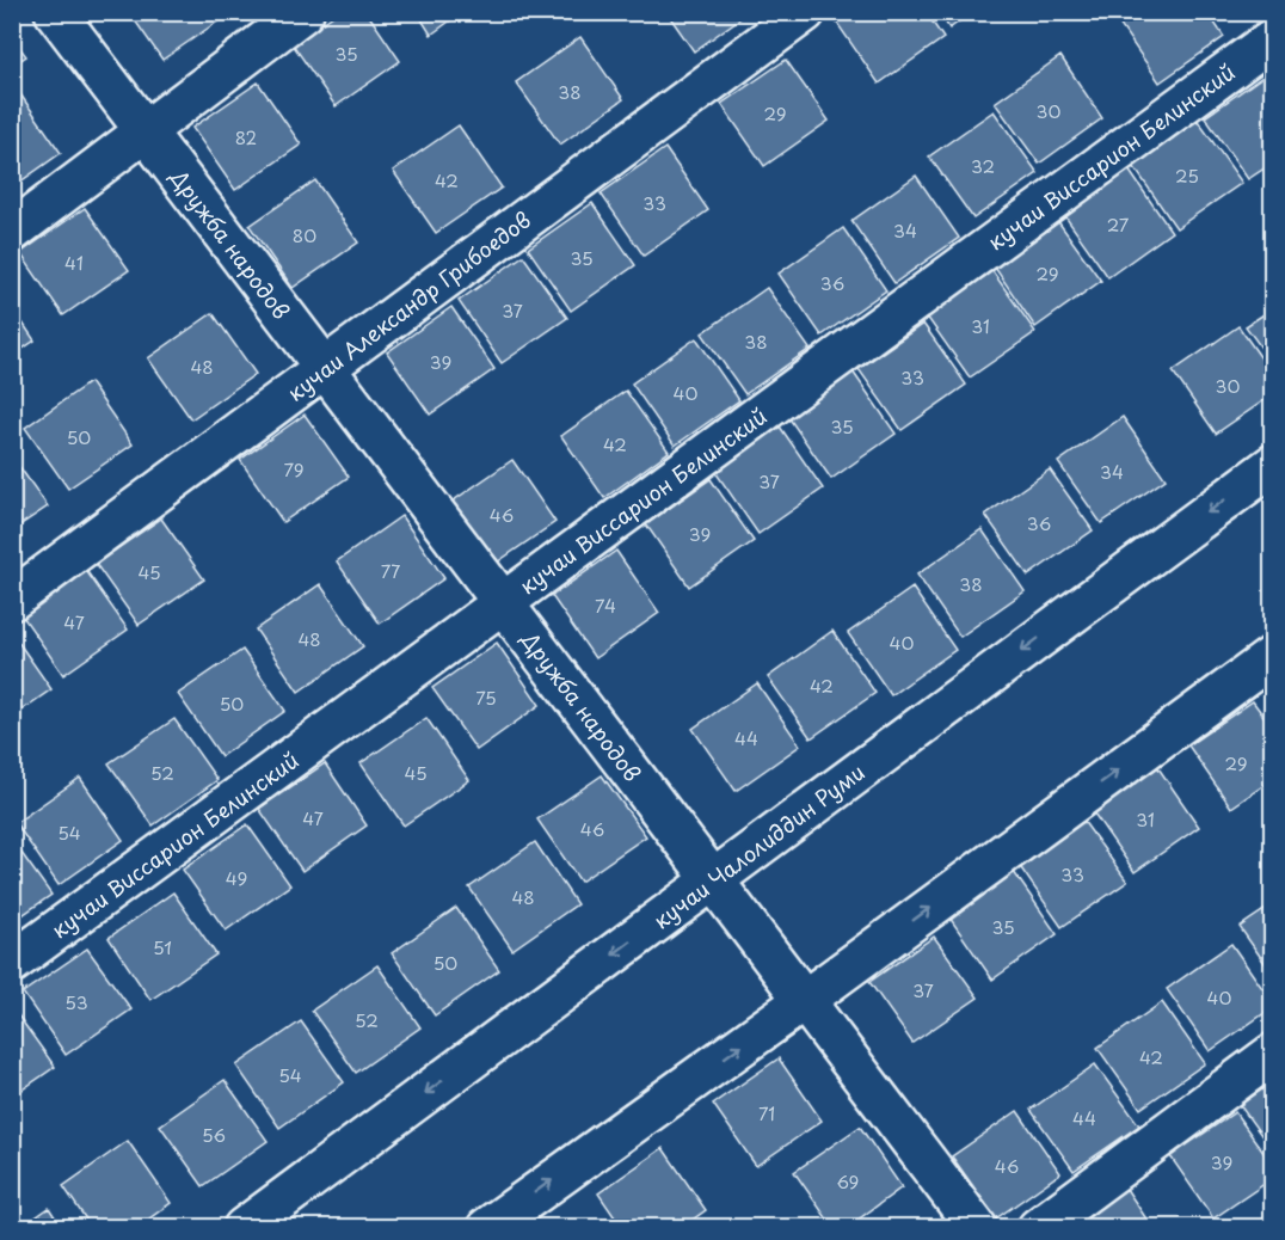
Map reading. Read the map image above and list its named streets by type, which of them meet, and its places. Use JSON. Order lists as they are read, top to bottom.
{
  "streets": {
    "street": [
      "кучаи Виссарион Белинский",
      "Дружба народов",
      "кучаи Александр Грибоедов",
      "кучаи Чалолиддин Руми"
    ]
  },
  "crossings": [
    ["кучаи Виссарион Белинский", "Дружба народов"],
    ["Дружба народов", "кучаи Александр Грибоедов"],
    ["Дружба народов", "кучаи Чалолиддин Руми"]
  ],
  "house_numbers": [
    "35",
    "38",
    "30",
    "29",
    "82",
    "32",
    "25",
    "42",
    "33",
    "27",
    "34",
    "80",
    "35",
    "41",
    "29",
    "36",
    "37",
    "31",
    "38",
    "39",
    "48",
    "33",
    "30",
    "40",
    "35",
    "50",
    "42",
    "79",
    "34",
    "37",
    "46",
    "36",
    "39",
    "77",
    "45",
    "38",
    "74",
    "47",
    "48",
    "40",
    "42",
    "75",
    "50",
    "44",
    "29",
    "52",
    "45",
    "47",
    "31",
    "46",
    "54",
    "33",
    "49",
    "48",
    "35",
    "51",
    "50",
    "37",
    "40",
    "53",
    "52",
    "42",
    "54",
    "71",
    "44",
    "56",
    "39",
    "46",
    "69"
  ]
}
